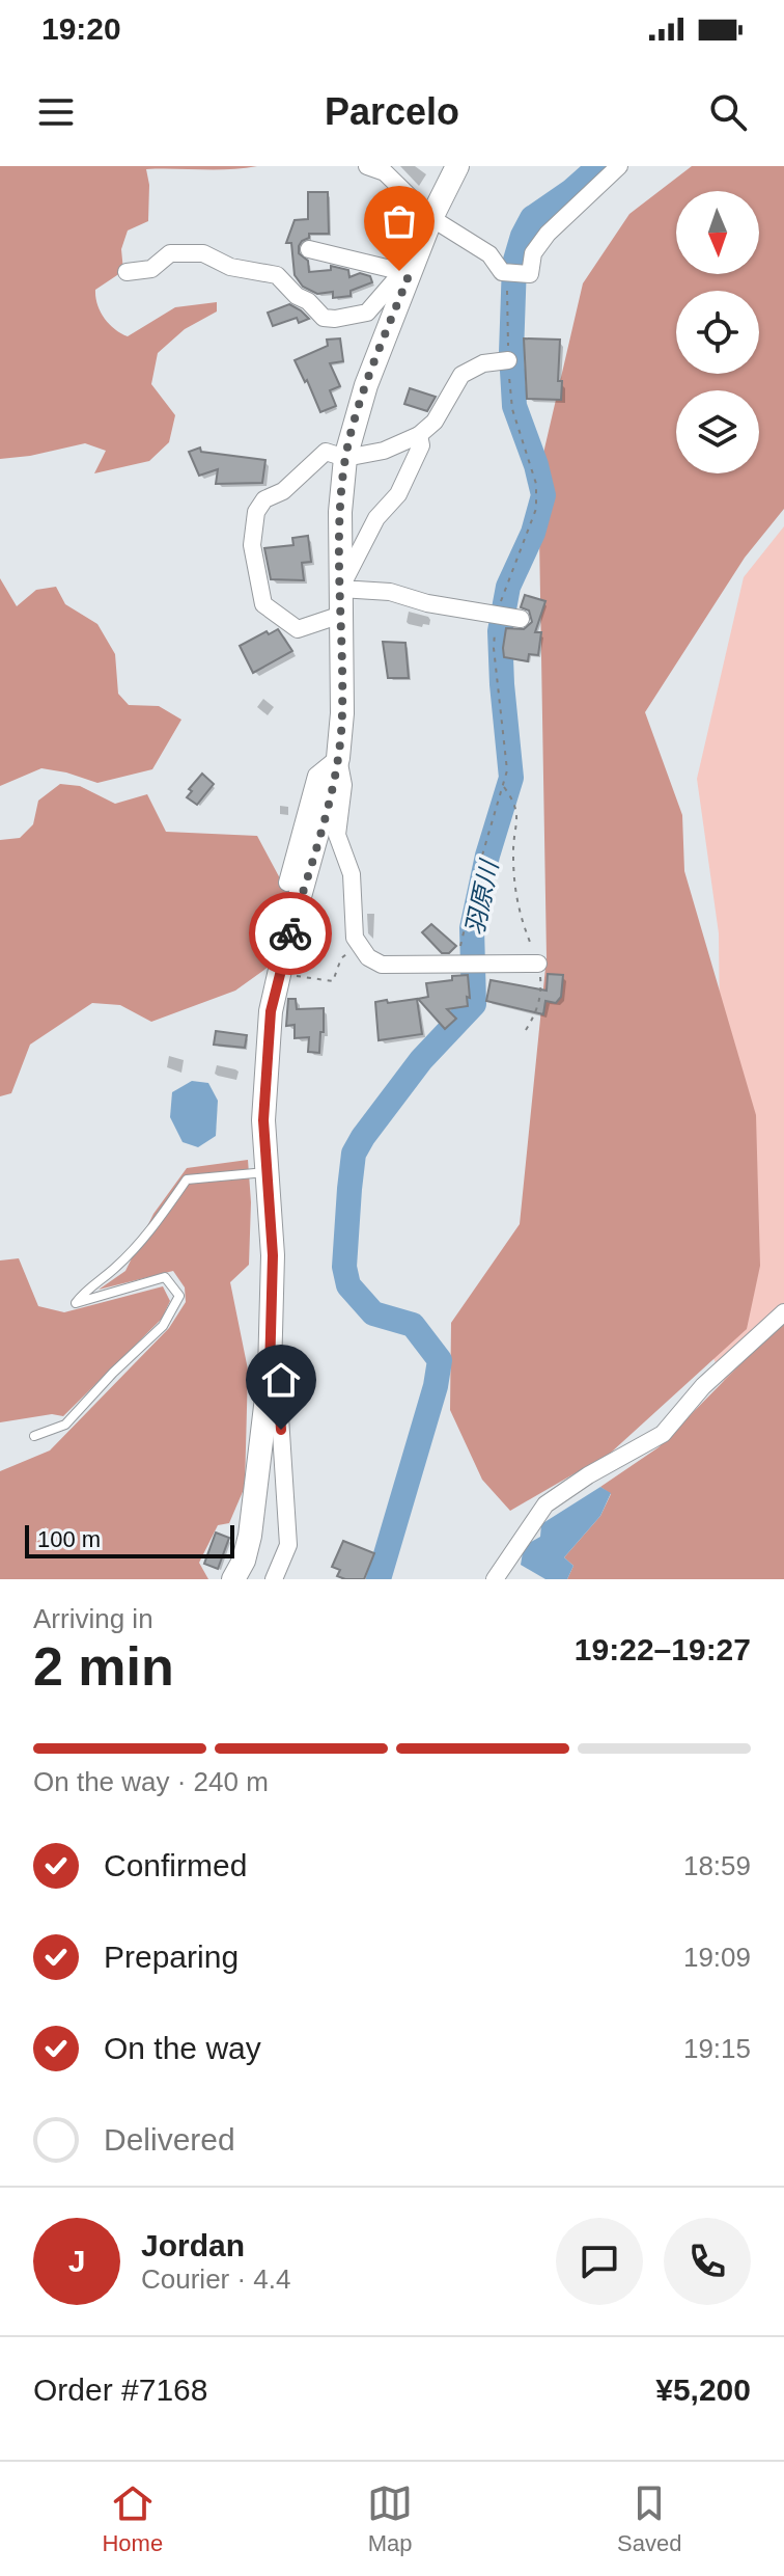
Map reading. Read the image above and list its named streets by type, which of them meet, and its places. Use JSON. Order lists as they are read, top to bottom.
{
  "water": ["羽原川"],
  "scale_bar": "100 m",
  "north": "bottom",
  "page": {
    "status": "19:20",
    "header": "Parcelo",
    "scale": "100 m",
    "heading": ["2 min", "Arriving in", "19:22–19:27"],
    "panel": [
      "Jordan",
      "Courier · 4.4",
      "Order #7168",
      "¥5,200"
    ],
    "bar": "On the way · 240 m",
    "list": [
      ["Confirmed", "18:59"],
      ["Preparing", "19:09"],
      ["On the way", "19:15"],
      "Delivered"
    ],
    "round": "J",
    "tabs": ["Home", "Map", "Saved"]
  }
}
